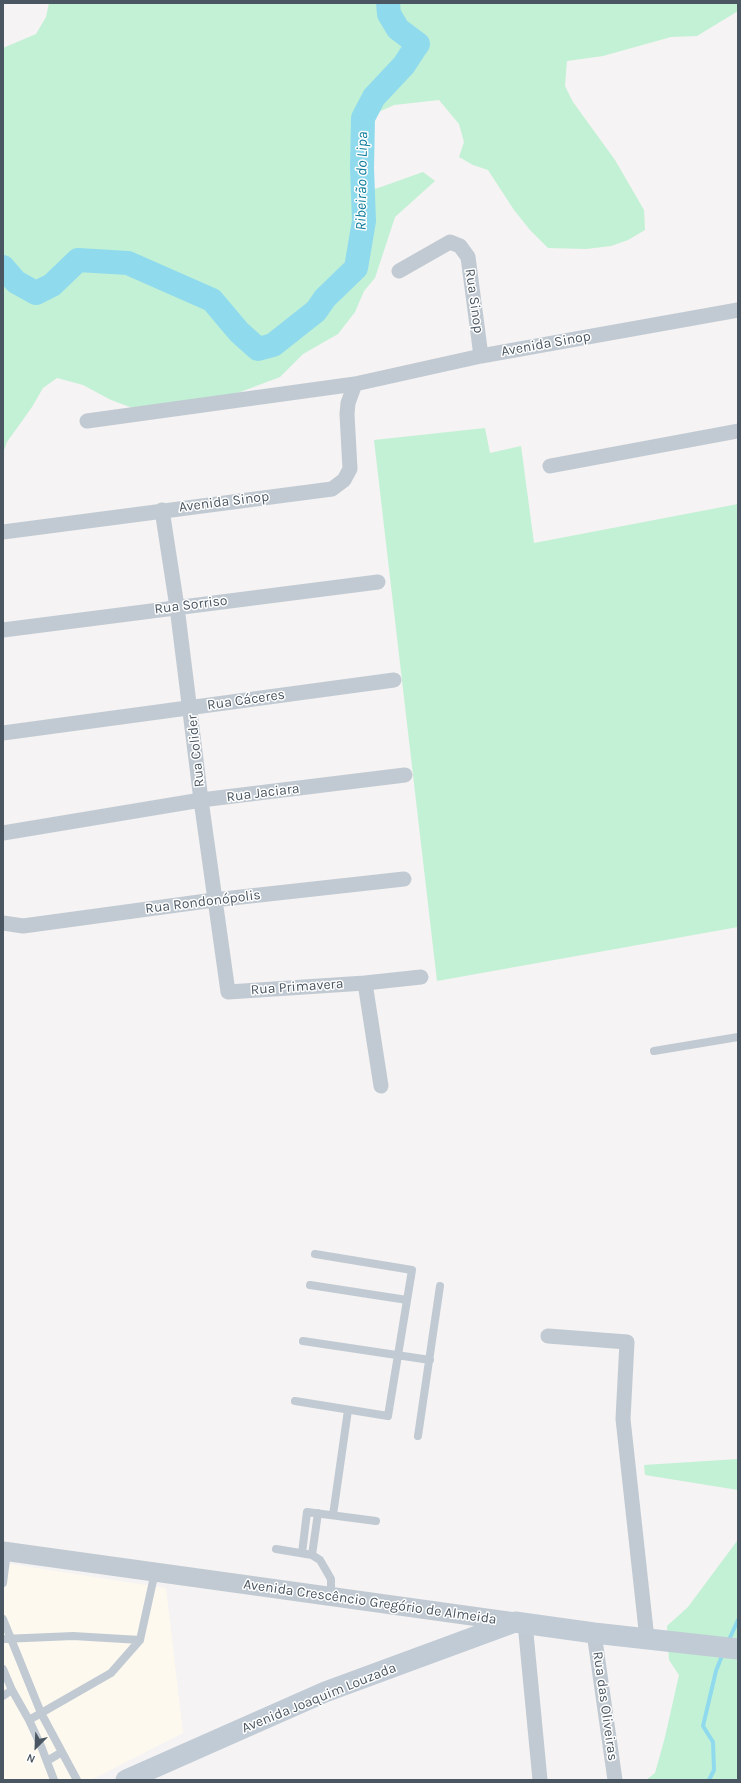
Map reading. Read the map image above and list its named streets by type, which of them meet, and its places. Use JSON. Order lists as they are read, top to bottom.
{
  "streets": {
    "main road": ["Avenida Crescêncio Gregório de Almeida", "Avenida Joaquim Louzada"],
    "street": [
      "Rua Sinop",
      "Avenida Sinop",
      "Rua Sorriso",
      "Rua Cáceres",
      "Rua Colider",
      "Rua Jaciara",
      "Rua Rondonópolis",
      "Rua Primavera",
      "Rua das Oliveiras"
    ]
  },
  "crossings": [
    ["Rua Sinop", "Avenida Sinop"],
    ["Avenida Sinop", "Rua Colider"],
    ["Rua Sorriso", "Rua Colider"],
    ["Rua Cáceres", "Rua Colider"],
    ["Rua Colider", "Rua Jaciara"],
    ["Rua Colider", "Rua Rondonópolis"],
    ["Rua Colider", "Rua Primavera"],
    ["Avenida Crescêncio Gregório de Almeida", "Avenida Joaquim Louzada"],
    ["Avenida Crescêncio Gregório de Almeida", "Rua das Oliveiras"]
  ],
  "water": ["Ribeirão do Lipa"],
  "north": "bottom left"
}
